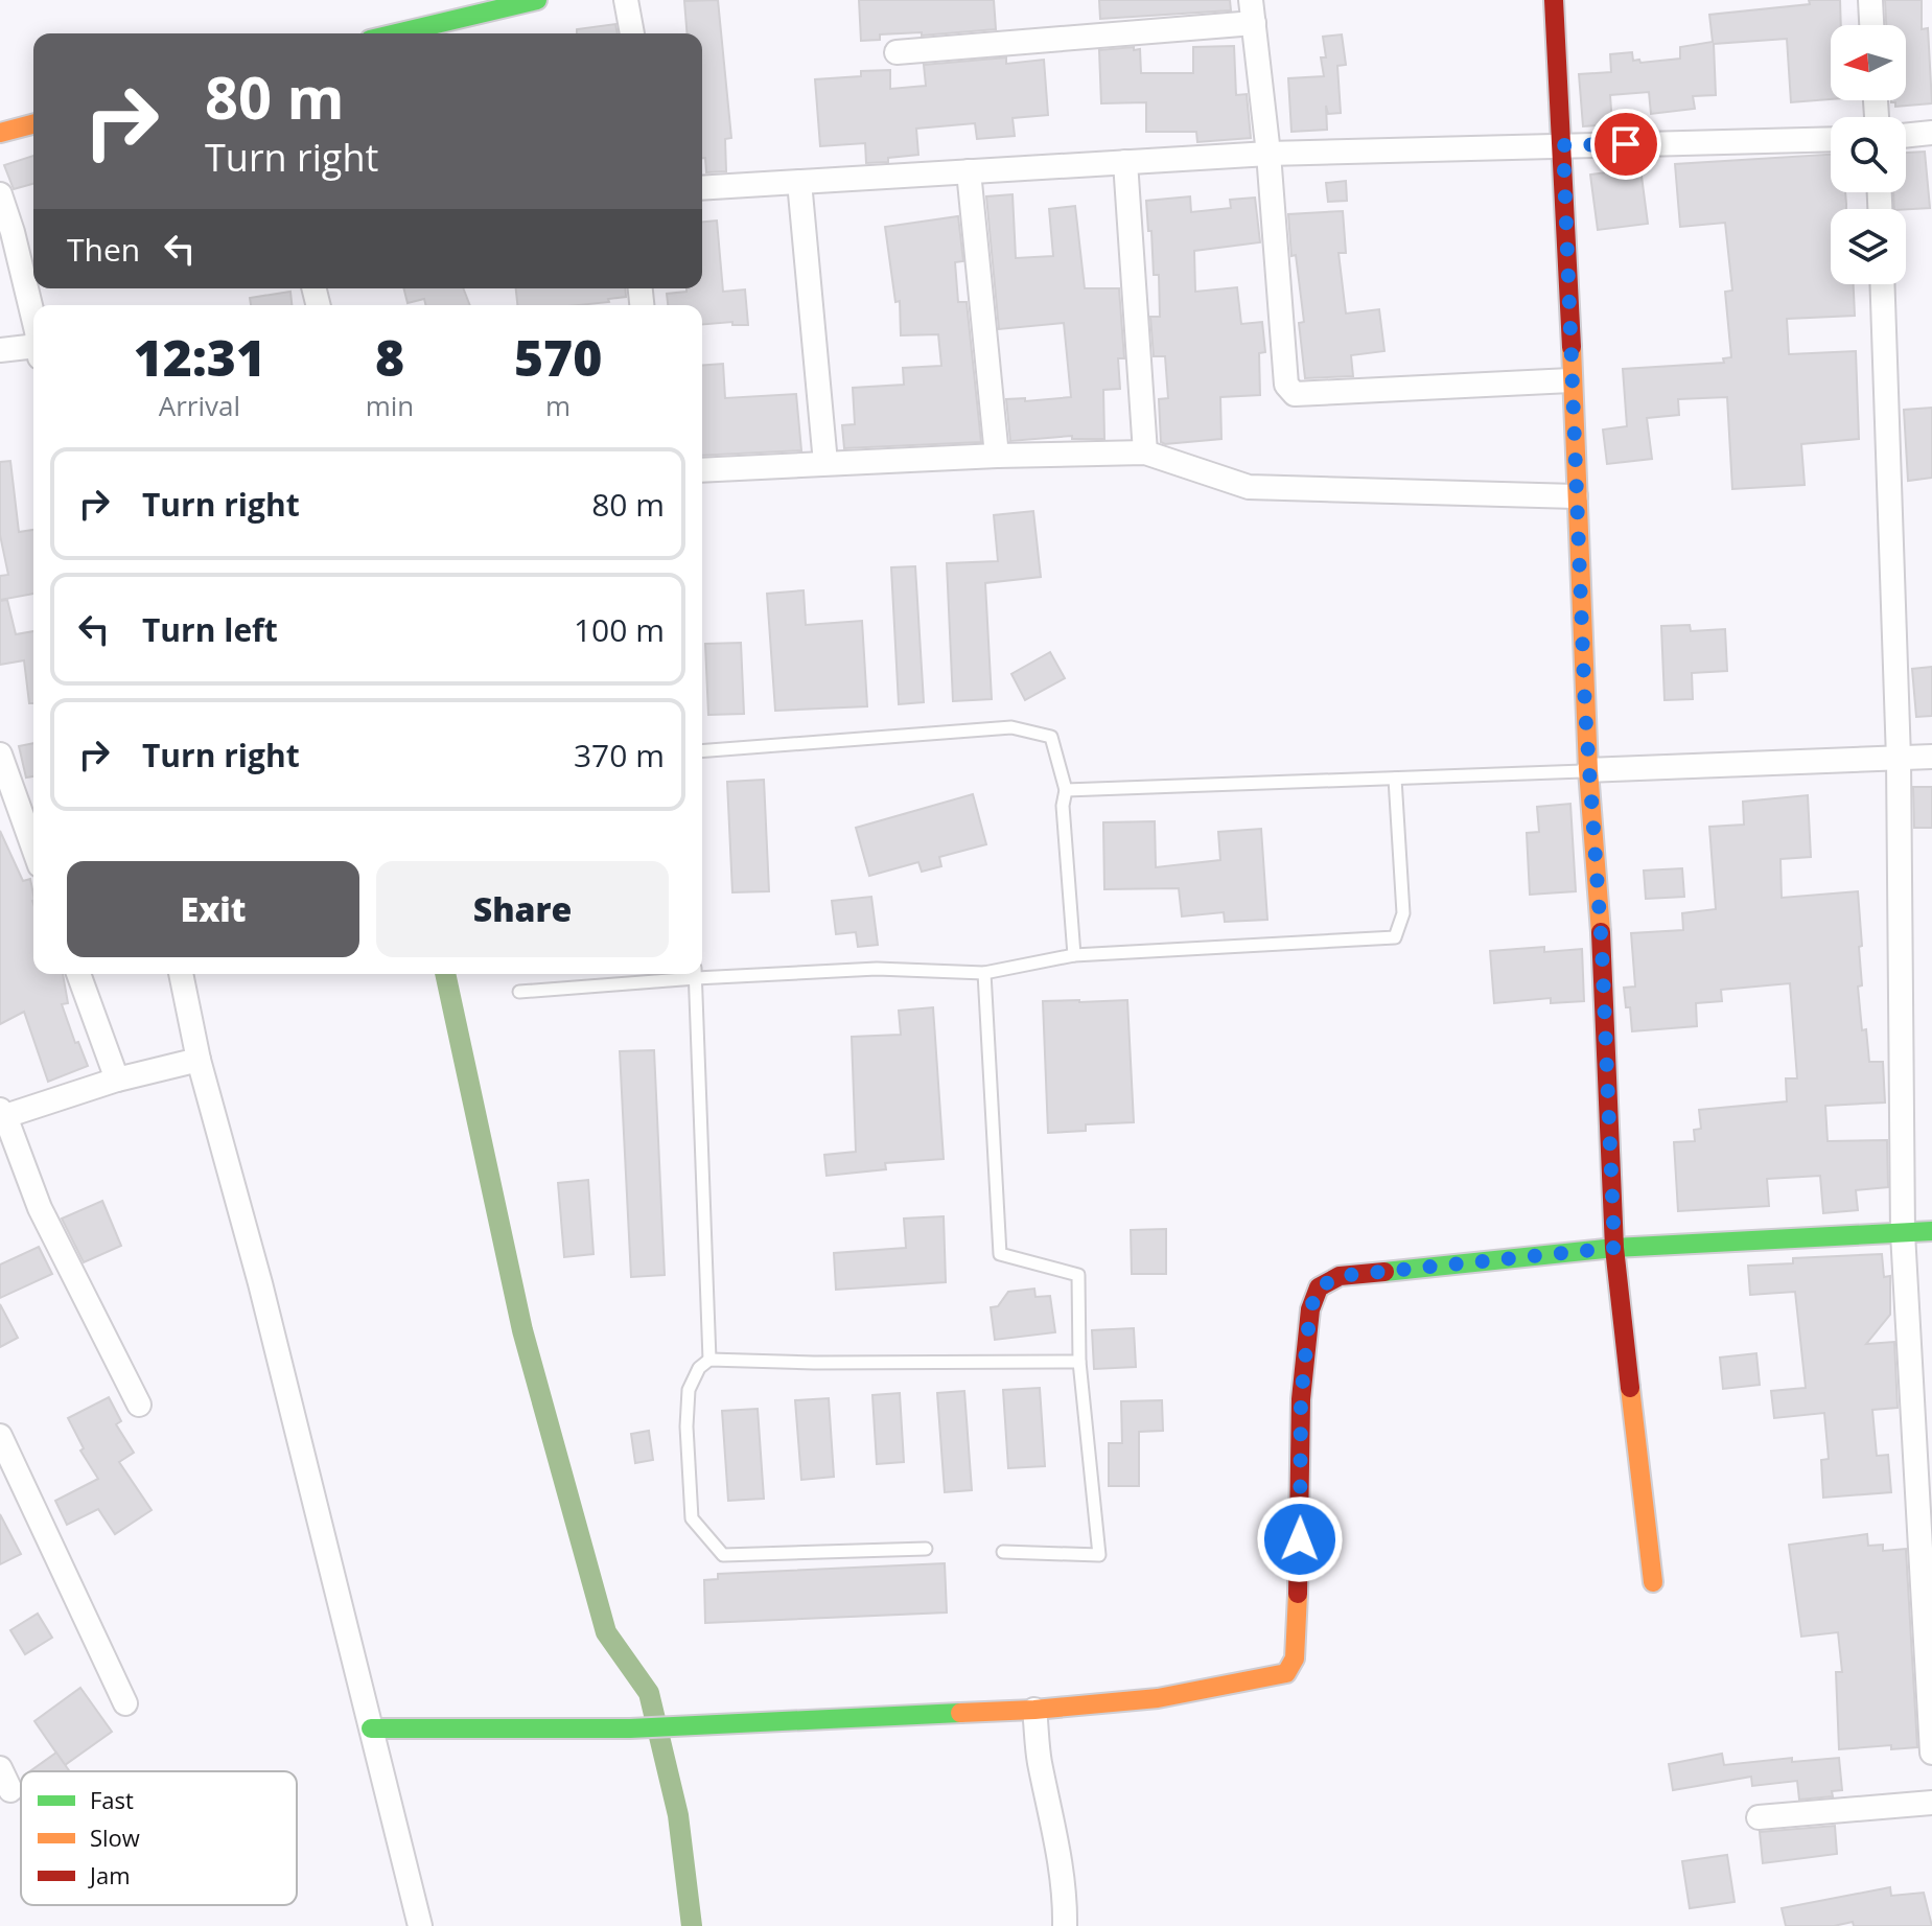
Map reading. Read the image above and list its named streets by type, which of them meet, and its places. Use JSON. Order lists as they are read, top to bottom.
{
  "legend": ["Fast", "Slow", "Jam"],
  "north": "left",
  "page": {
    "turn": ["80 m", "Turn right"],
    "then": "Then",
    "eta": [
      "12:31",
      "Arrival",
      "8",
      "min",
      "570",
      "m"
    ],
    "list": [
      {
        "name": "Turn right",
        "value": "80 m"
      },
      {
        "name": "Turn left",
        "value": "100 m"
      },
      {
        "name": "Turn right",
        "value": "370 m"
      }
    ],
    "buttons": ["Exit", "Share"]
  }
}
